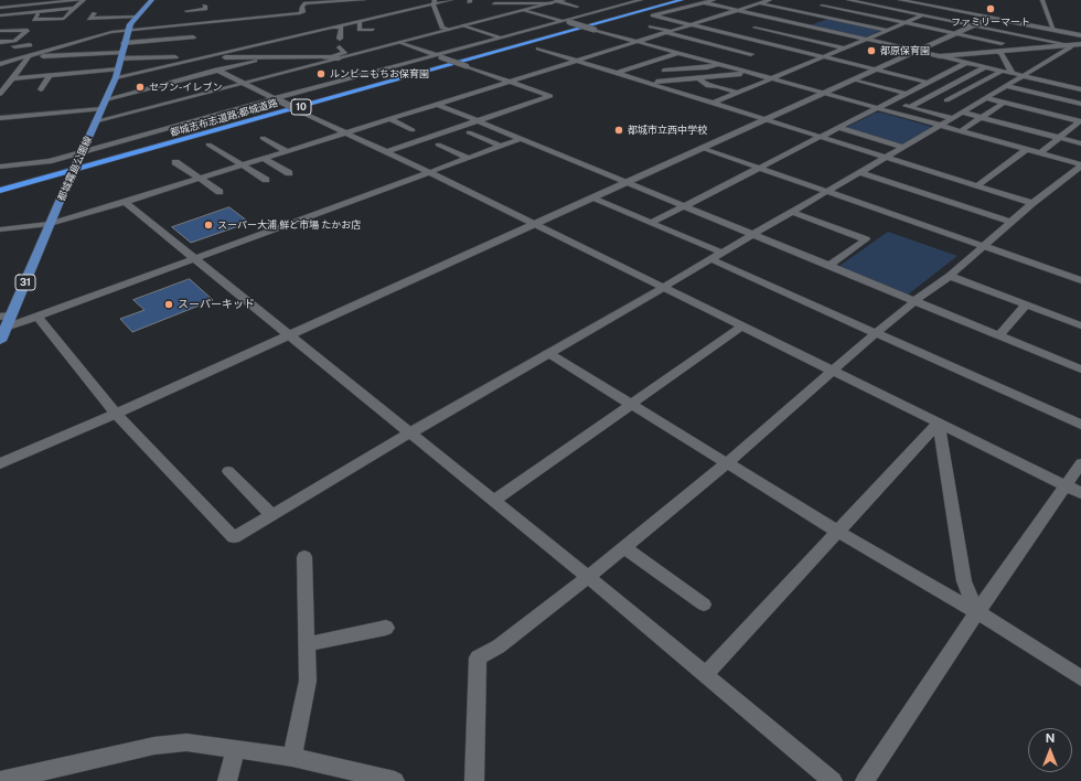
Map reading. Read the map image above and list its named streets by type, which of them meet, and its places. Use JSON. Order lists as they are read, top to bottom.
{
  "streets": {
    "highway": ["10", "都城志布志道路;都城道路"],
    "main road": ["都城霧島公園線", "31"]
  },
  "places": [
    "ファミリーマート",
    "都原保育園",
    "ルンビニもちお保育園",
    "セブン-イレブン",
    "都城市立西中学校",
    "スーパー大浦 鮮ど市場 たかお店",
    "スーパーキッド"
  ],
  "north": "top"
}
